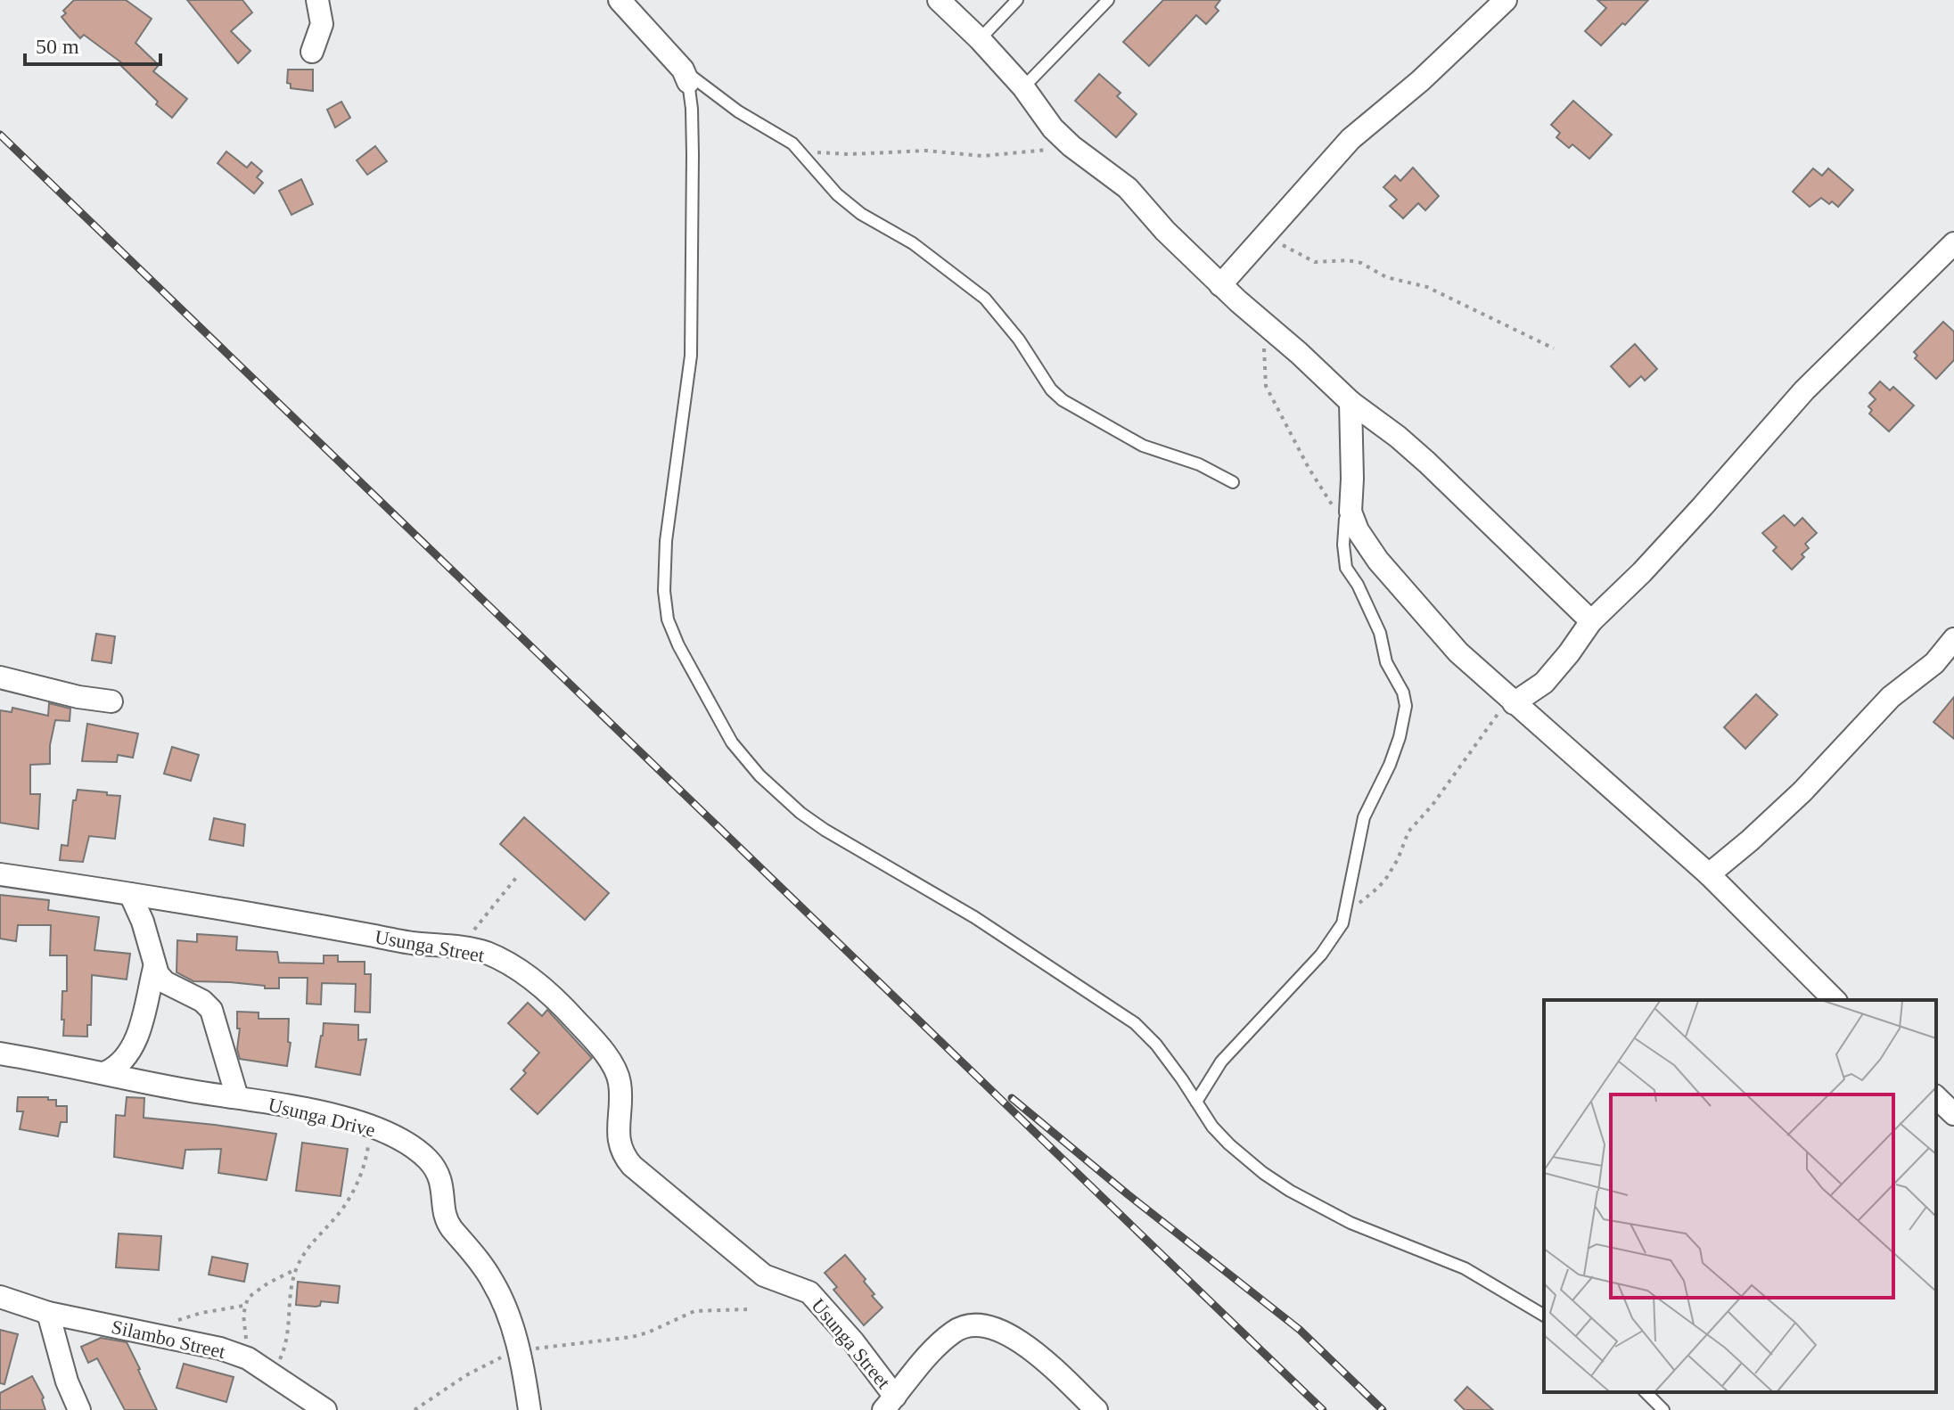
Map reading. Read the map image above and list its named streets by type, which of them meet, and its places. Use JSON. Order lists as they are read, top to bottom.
{
  "streets": {
    "street": ["Usunga Street", "Usunga Drive", "Silambo Street"]
  },
  "scale_bar": "50 m"
}
